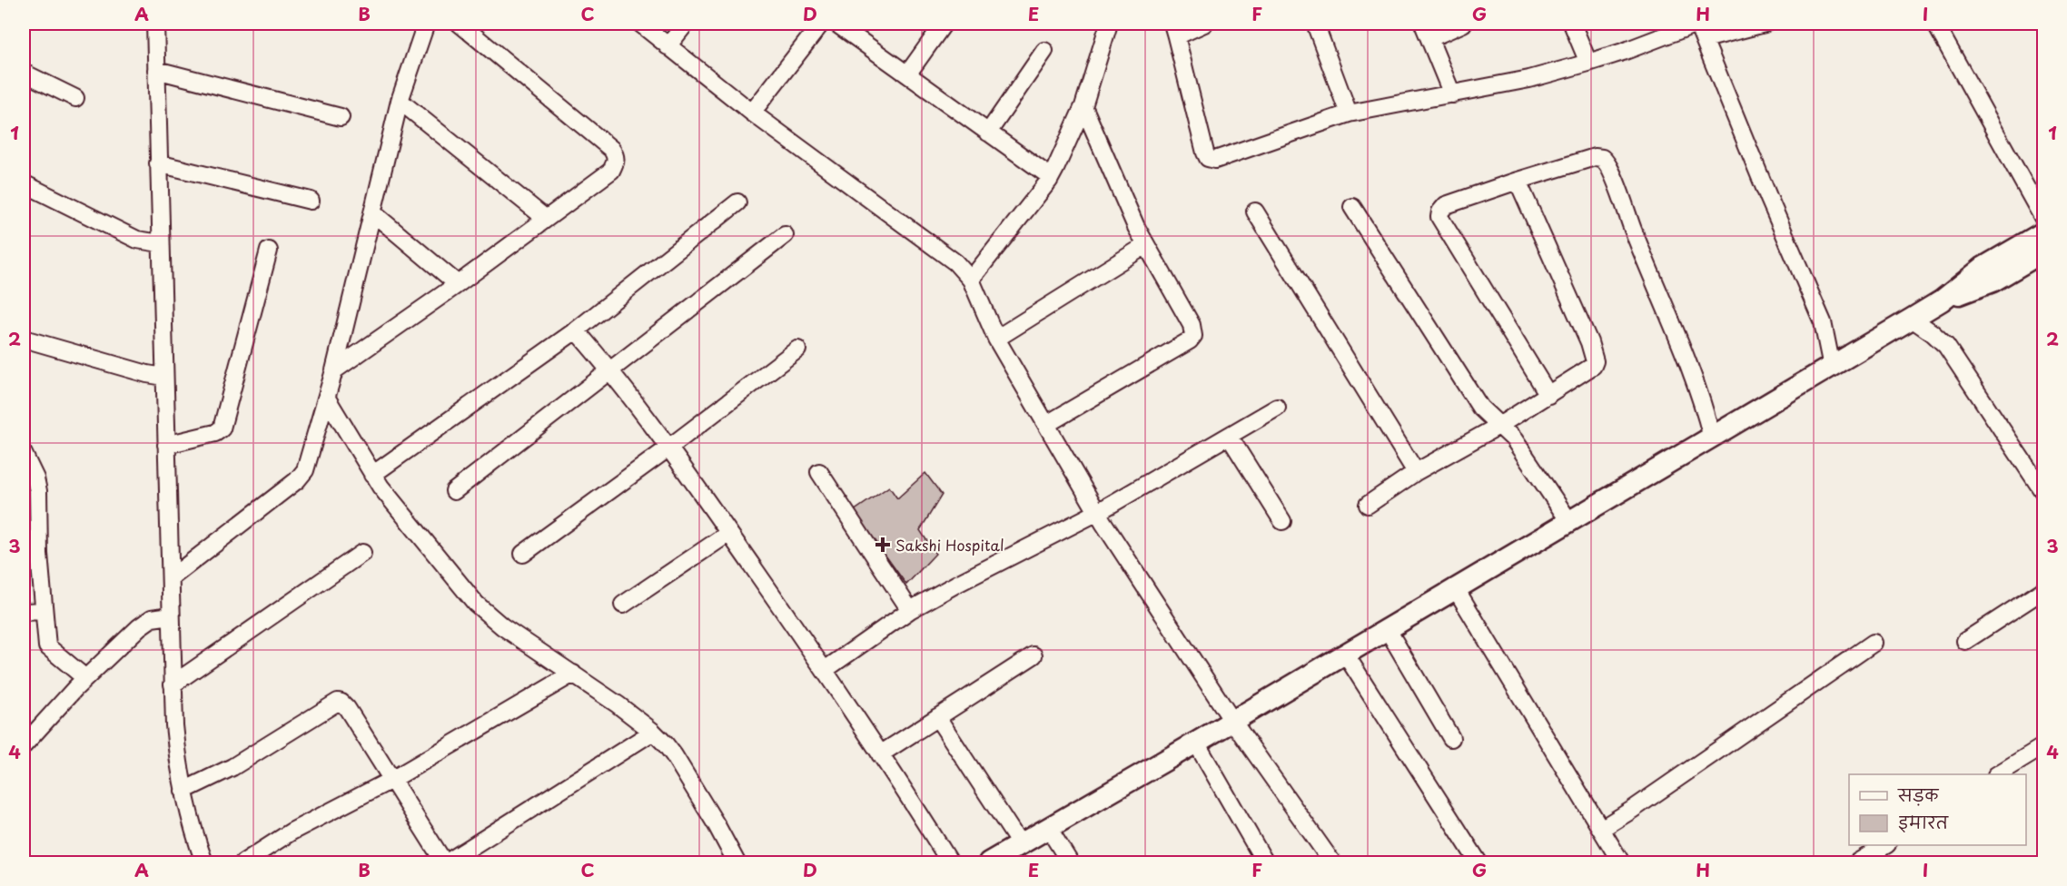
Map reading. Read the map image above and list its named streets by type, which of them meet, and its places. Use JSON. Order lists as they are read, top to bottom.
{
  "places": {
    "health": ["Sakshi Hospital"]
  },
  "legend": ["सड़क", "इमारत"],
  "grid": {
    "columns": [
      "A",
      "B",
      "C",
      "D",
      "E",
      "F",
      "G",
      "H",
      "I"
    ],
    "rows": [
      "1",
      "2",
      "3",
      "4"
    ]
  }
}
